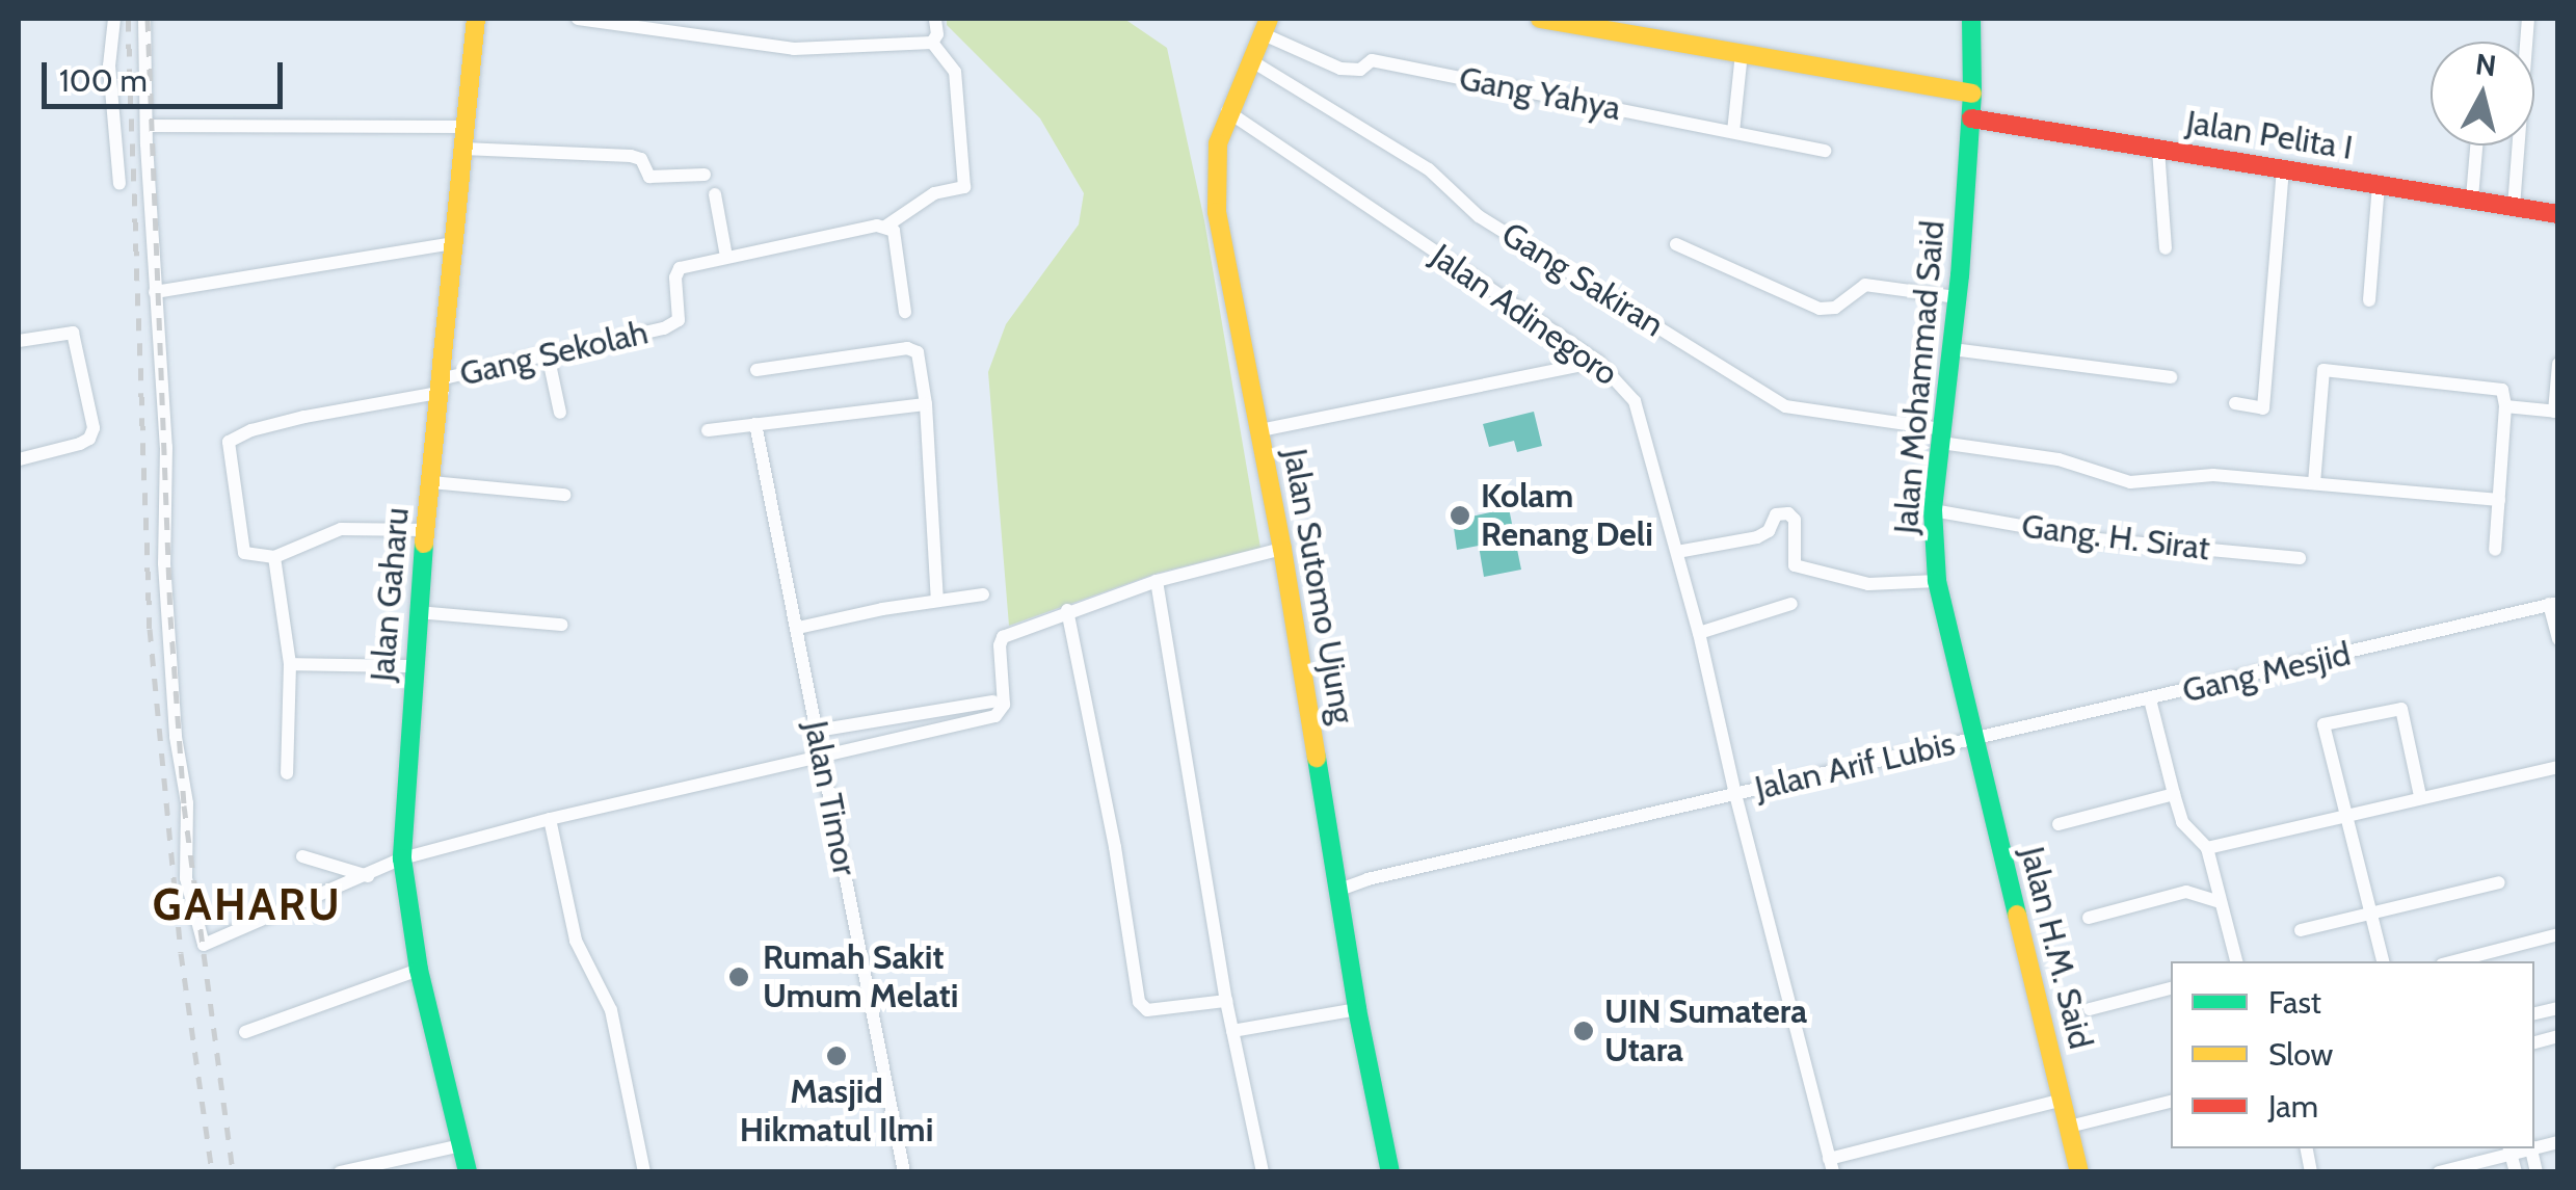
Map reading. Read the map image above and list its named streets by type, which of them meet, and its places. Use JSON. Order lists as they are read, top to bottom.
{
  "streets": {
    "main road": [
      "Jalan Pelita I",
      "Jalan Mohammad Said",
      "Jalan Sutomo Ujung",
      "Jalan Gaharu",
      "Jalan H.M. Said"
    ],
    "street": [
      "Gang Yahya",
      "Gang Sakiran",
      "Jalan Adinegoro",
      "Gang Sekolah",
      "Gang. H. Sirat",
      "Gang Mesjid",
      "Jalan Arif Lubis",
      "Jalan Timor"
    ]
  },
  "crossings": [
    ["Gang Yahya", "Jalan Sutomo Ujung"],
    ["Jalan Pelita I", "Jalan Mohammad Said"],
    ["Gang Sakiran", "Jalan Mohammad Said"],
    ["Gang Sakiran", "Jalan Sutomo Ujung"],
    ["Jalan Adinegoro", "Jalan Sutomo Ujung"],
    ["Jalan Adinegoro", "Jalan Arif Lubis"],
    ["Gang Sekolah", "Jalan Gaharu"],
    ["Jalan Mohammad Said", "Gang. H. Sirat"],
    ["Jalan Mohammad Said", "Gang Mesjid"],
    ["Jalan Mohammad Said", "Jalan Arif Lubis"],
    ["Jalan Mohammad Said", "Jalan H.M. Said"],
    ["Gang Mesjid", "Jalan Arif Lubis"],
    ["Gang Mesjid", "Jalan H.M. Said"],
    ["Jalan Arif Lubis", "Jalan H.M. Said"]
  ],
  "districts": ["GAHARU"],
  "places": [
    "Kolam Renang Deli",
    "Rumah Sakit Umum Melati",
    "UIN Sumatera Utara",
    "Masjid Hikmatul Ilmi"
  ],
  "legend": ["Fast", "Slow", "Jam"],
  "scale_bar": "100 m",
  "north": "top"
}
